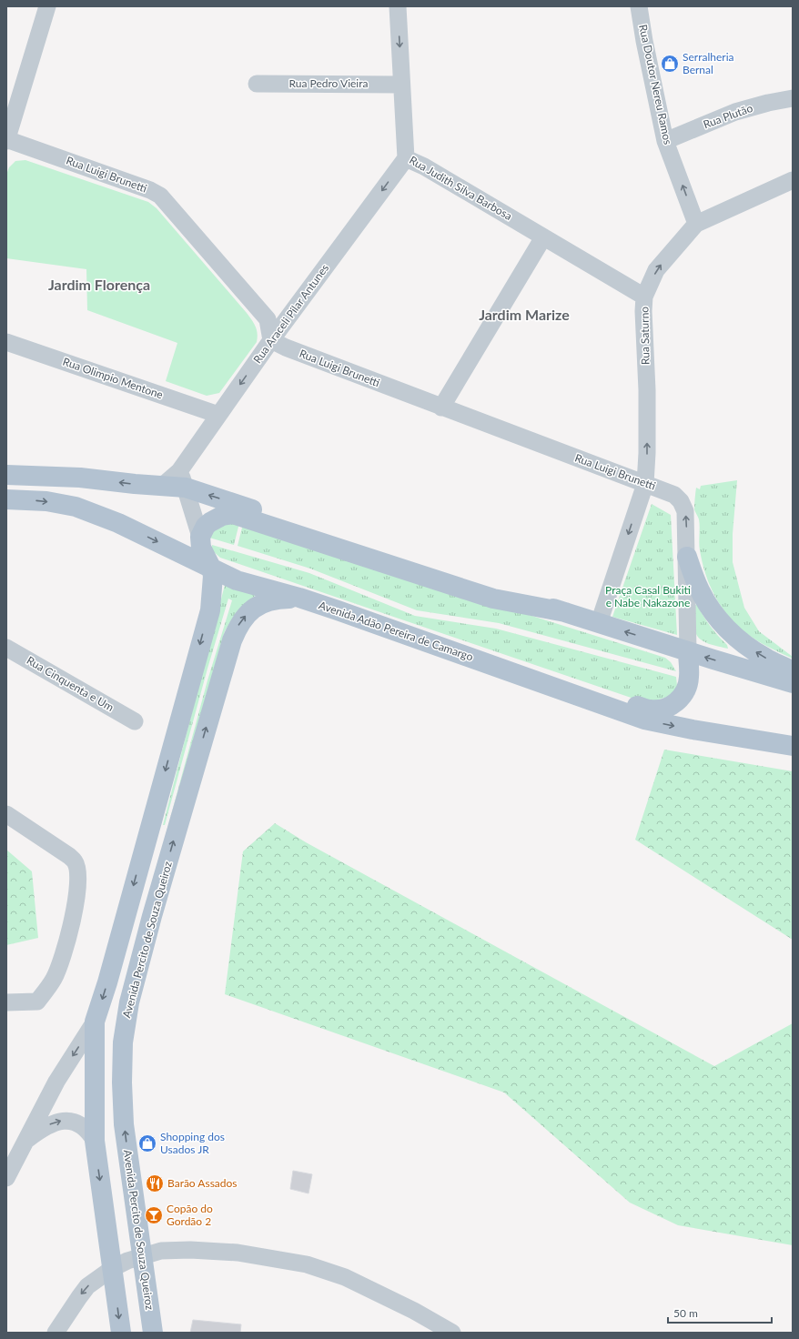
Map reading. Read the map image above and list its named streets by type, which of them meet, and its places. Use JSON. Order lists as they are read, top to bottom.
{
  "streets": {
    "main road": ["Avenida Adão Pereira de Camargo", "Avenida Percito de Souza Queiroz"],
    "street": [
      "Rua Pedro Vieira",
      "Rua Doutor Nereu Ramos",
      "Rua Plutão",
      "Rua Luigi Brunetti",
      "Rua Judith Silva Barbosa",
      "Rua Araceli Pilar Antunes",
      "Rua Saturno",
      "Rua Olimpio Mentone",
      "Rua Cinquenta e Um"
    ]
  },
  "crossings": [
    ["Rua Pedro Vieira", "Rua Judith Silva Barbosa"],
    ["Rua Doutor Nereu Ramos", "Rua Plutão"],
    ["Rua Doutor Nereu Ramos", "Rua Saturno"],
    ["Rua Luigi Brunetti", "Rua Araceli Pilar Antunes"],
    ["Rua Luigi Brunetti", "Rua Saturno"],
    ["Rua Judith Silva Barbosa", "Rua Araceli Pilar Antunes"],
    ["Rua Judith Silva Barbosa", "Rua Saturno"],
    ["Rua Araceli Pilar Antunes", "Rua Olimpio Mentone"],
    ["Avenida Adão Pereira de Camargo", "Avenida Percito de Souza Queiroz"]
  ],
  "one_way": ["Rua Doutor Nereu Ramos", "Rua Araceli Pilar Antunes", "Rua Saturno"],
  "districts": ["Jardim Florença", "Jardim Marize"],
  "parks": ["Praça Casal Bukiti e Nabe Nakazone"],
  "places": {
    "shop": ["Serralheria Bernal", "Shopping dos Usados JR"],
    "restaurant": ["Barão Assados"],
    "bar": ["Copão do Gordão 2"]
  },
  "scale_bar": "50 m"
}
